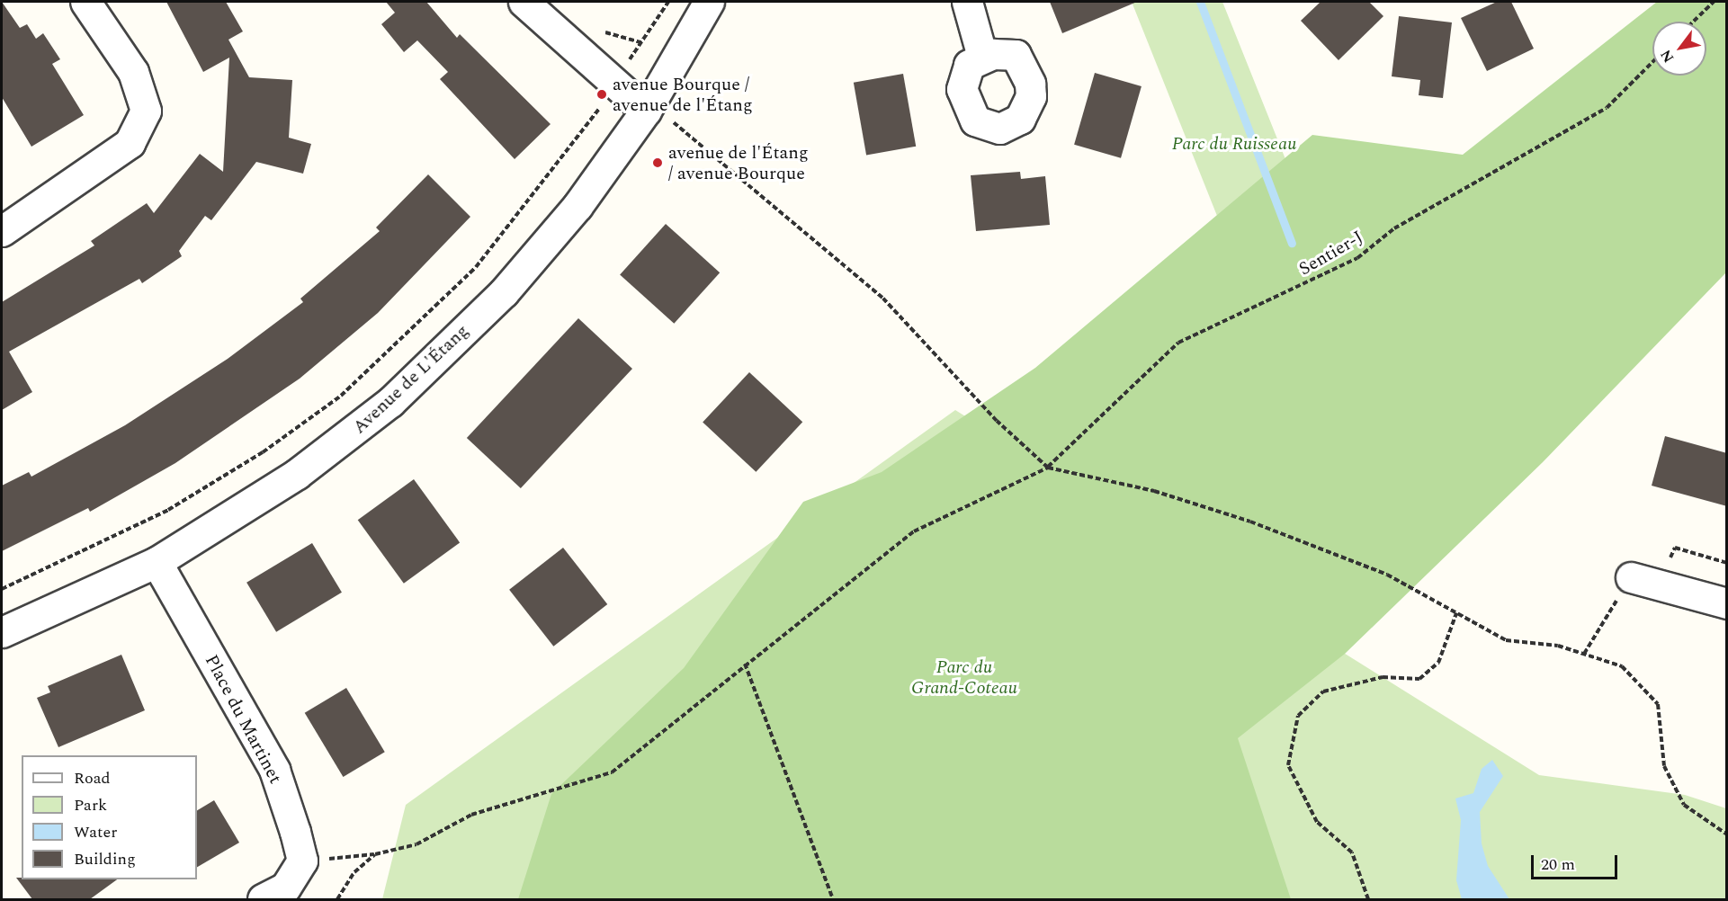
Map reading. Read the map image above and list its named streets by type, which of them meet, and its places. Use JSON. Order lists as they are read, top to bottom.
{
  "streets": {
    "street": ["Avenue de L'Étang", "Place du Martinet"],
    "path": ["Sentier-J"]
  },
  "crossings": [
    ["Sentier-J", "Place du Martinet"],
    ["Avenue de L'Étang", "Place du Martinet"]
  ],
  "parks": ["Parc du Ruisseau", "Parc du Grand-Coteau"],
  "places": ["avenue Bourque / avenue de l'Étang", "avenue de l'Étang / avenue Bourque"],
  "legend": [
    "Road",
    "Park",
    "Water",
    "Building"
  ],
  "scale_bar": "20 m",
  "north": "bottom left"
}
